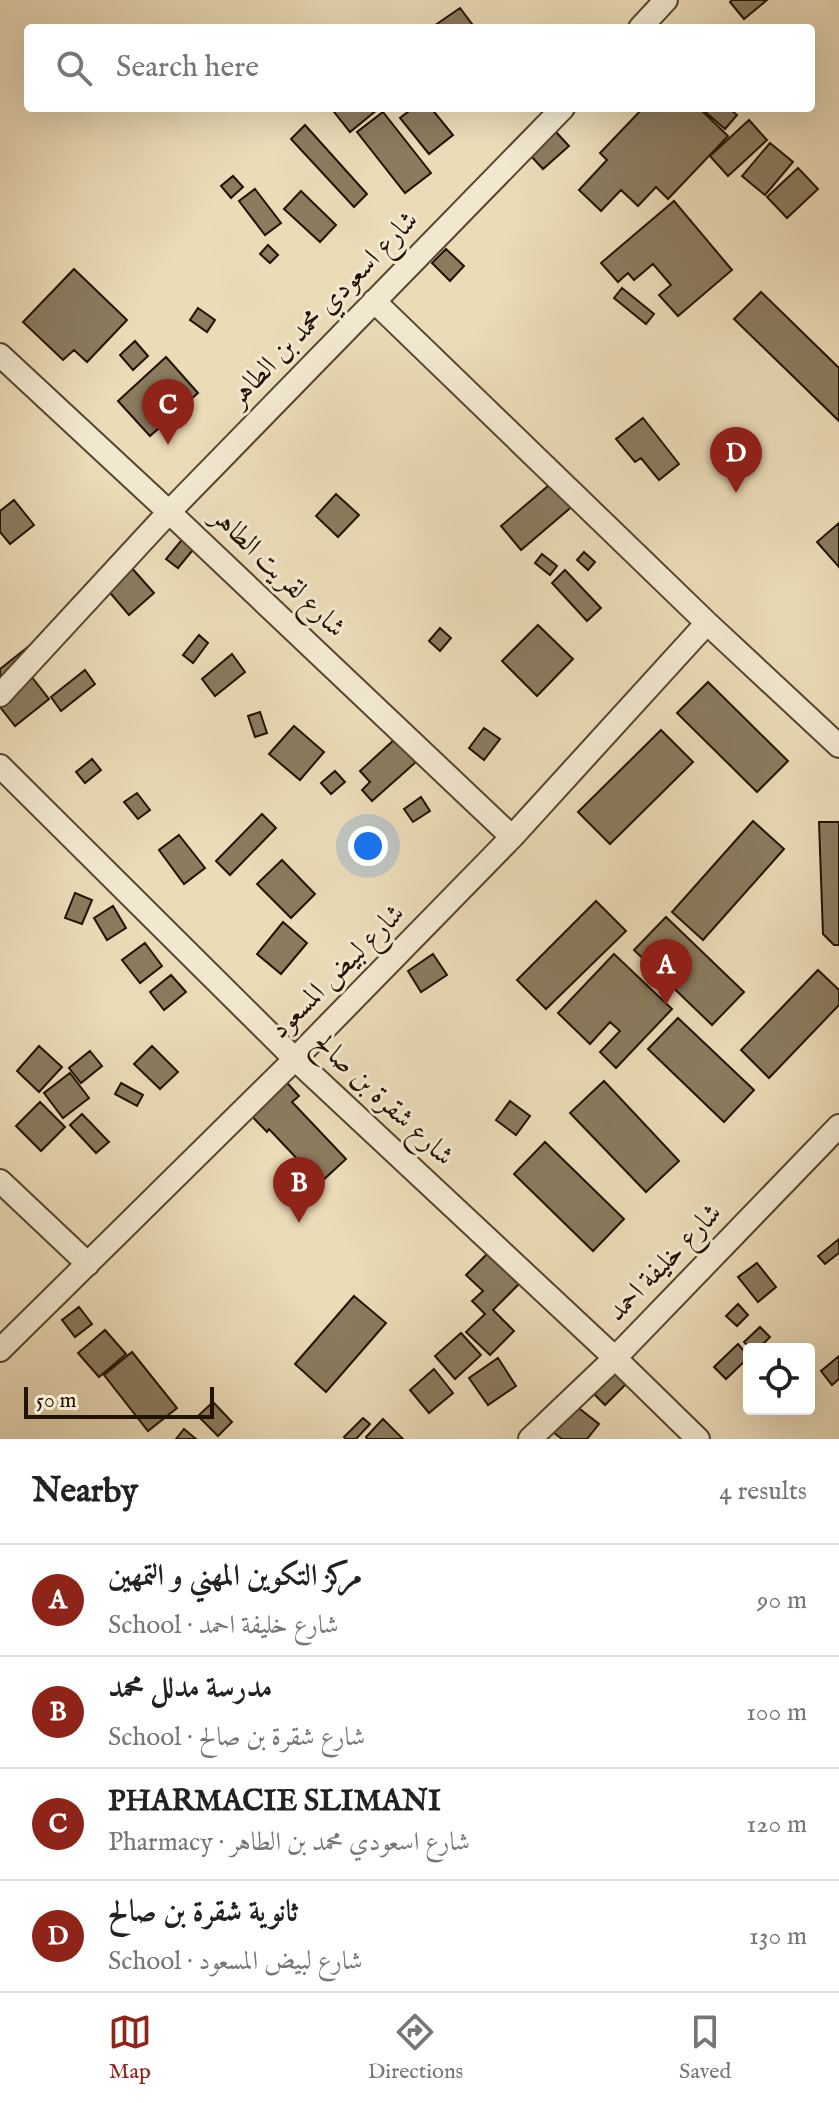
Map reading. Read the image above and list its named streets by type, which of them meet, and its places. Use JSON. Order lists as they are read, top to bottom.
{
  "streets": {
    "street": [
      "شارع اسعودي محمد بن الطاهر",
      "شارع لقريت الطاهر",
      "شارع لبيض المسعود",
      "شارع شقرة بن صالح",
      "شارع خليفة احمد"
    ]
  },
  "crossings": [
    ["شارع اسعودي محمد بن الطاهر", "شارع لقريت الطاهر"],
    ["شارع لقريت الطاهر", "شارع لبيض المسعود"],
    ["شارع لبيض المسعود", "شارع شقرة بن صالح"],
    ["شارع شقرة بن صالح", "شارع خليفة احمد"]
  ],
  "scale_bar": "50 m",
  "page": {
    "search": "Search here",
    "pins": [
      "C",
      "D",
      "A",
      "B"
    ],
    "scale": "50 m",
    "heading": ["Nearby", "4 results"],
    "list": [
      {
        "mark": "A",
        "name": "مركز التكوين المهني و التمهين",
        "note": "School · شارع خليفة احمد",
        "value": "90 m"
      },
      {
        "mark": "B",
        "name": "مدرسة مدلل محمد",
        "note": "School · شارع شقرة بن صالح",
        "value": "100 m"
      },
      {
        "mark": "C",
        "name": "PHARMACIE SLIMANI",
        "note": "Pharmacy · شارع اسعودي محمد بن الطاهر",
        "value": "120 m"
      },
      {
        "mark": "D",
        "name": "ثانوية شقرة بن صالح",
        "note": "School · شارع لبيض المسعود",
        "value": "130 m"
      }
    ],
    "nav": ["Map", "Directions", "Saved"]
  }
}
